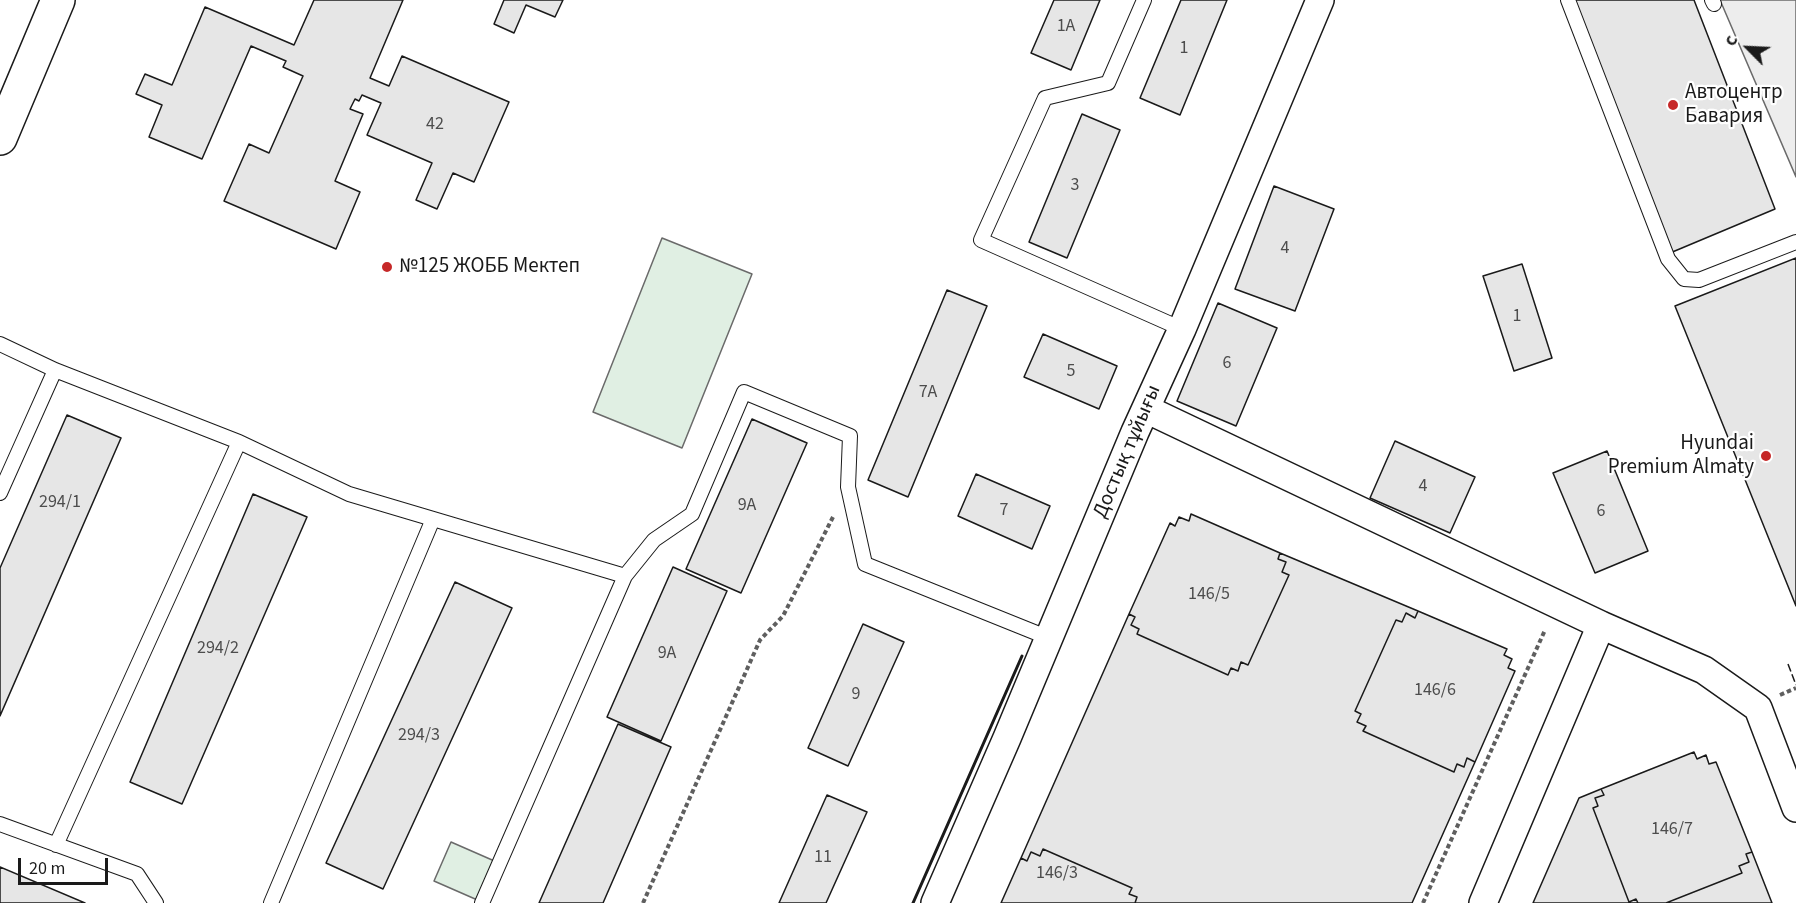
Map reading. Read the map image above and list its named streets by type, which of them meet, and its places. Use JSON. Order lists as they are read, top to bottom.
{
  "streets": {
    "street": ["Достық тұйығы"]
  },
  "places": ["Автоцентр Бавария", "№125 ЖОББ Мектеп", "Hyundai Premium Almaty"],
  "house_numbers": [
    "1А",
    "1",
    "42",
    "3",
    "4",
    "1",
    "6",
    "5",
    "7А",
    "4",
    "294/1",
    "9А",
    "7",
    "6",
    "146/5",
    "294/2",
    "9А",
    "146/6",
    "9",
    "294/3",
    "146/7",
    "11",
    "146/3"
  ],
  "scale_bar": "20 m",
  "north": "top left"
}
